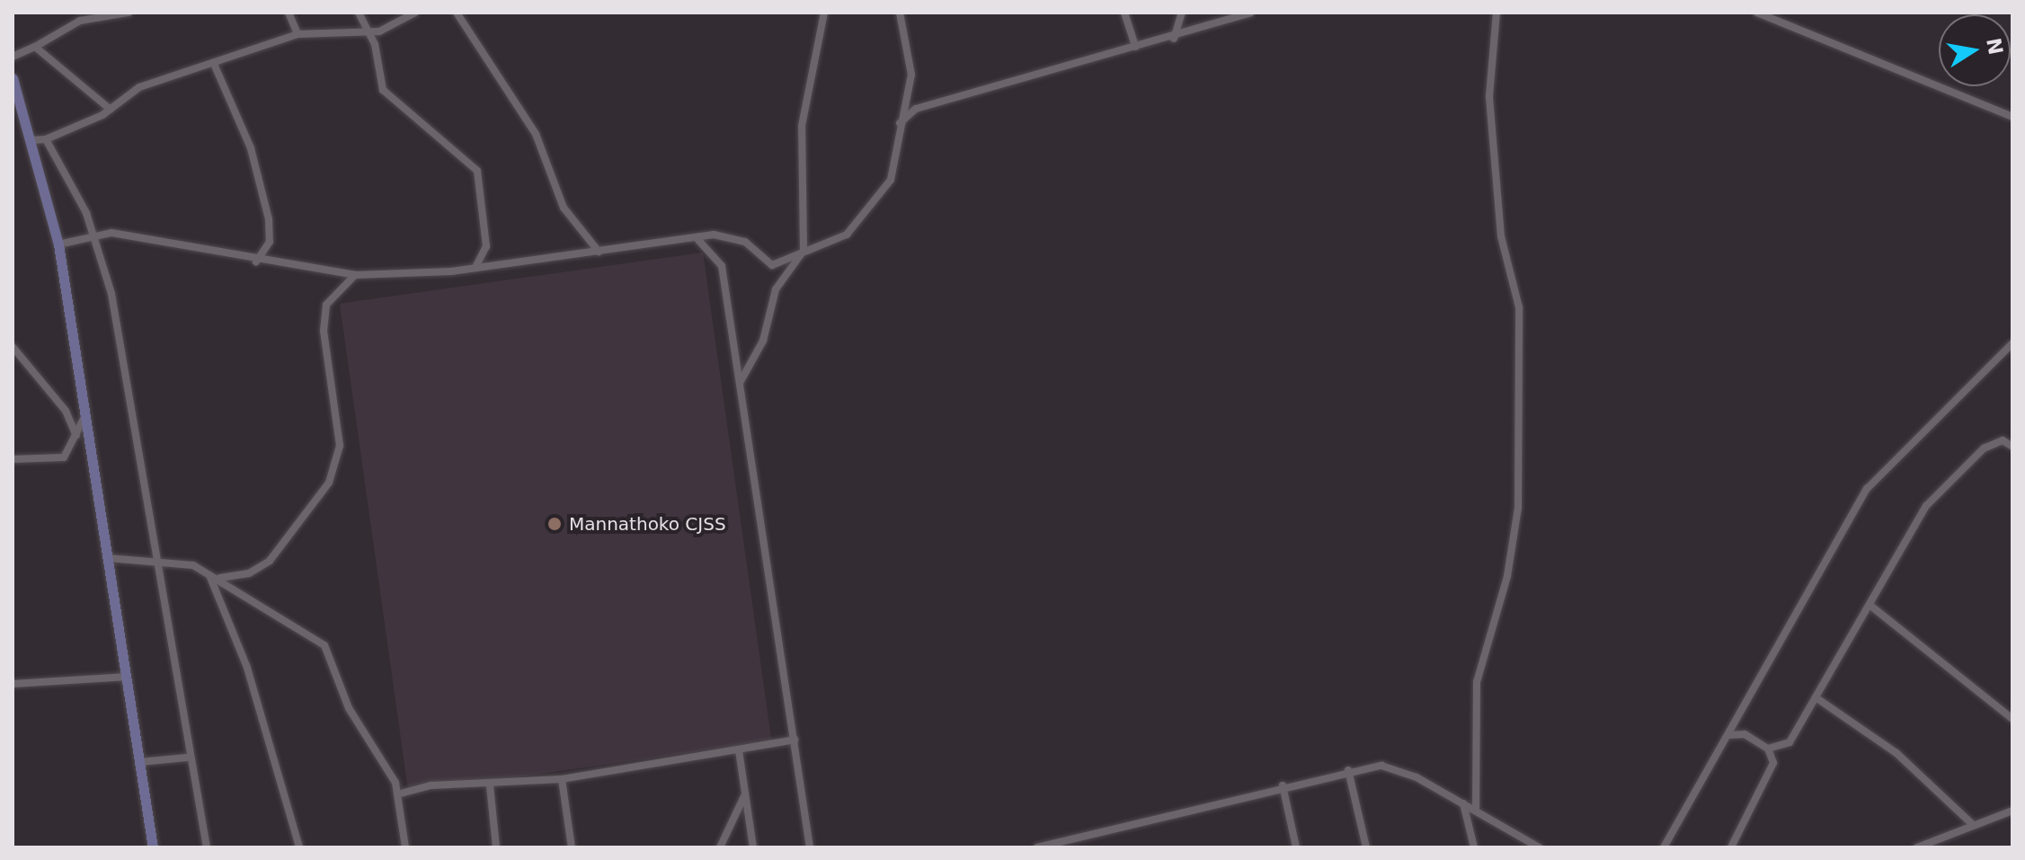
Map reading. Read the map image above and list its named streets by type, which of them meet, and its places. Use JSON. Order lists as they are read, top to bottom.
{
  "places": ["Mannathoko CJSS"],
  "north": "right"
}
